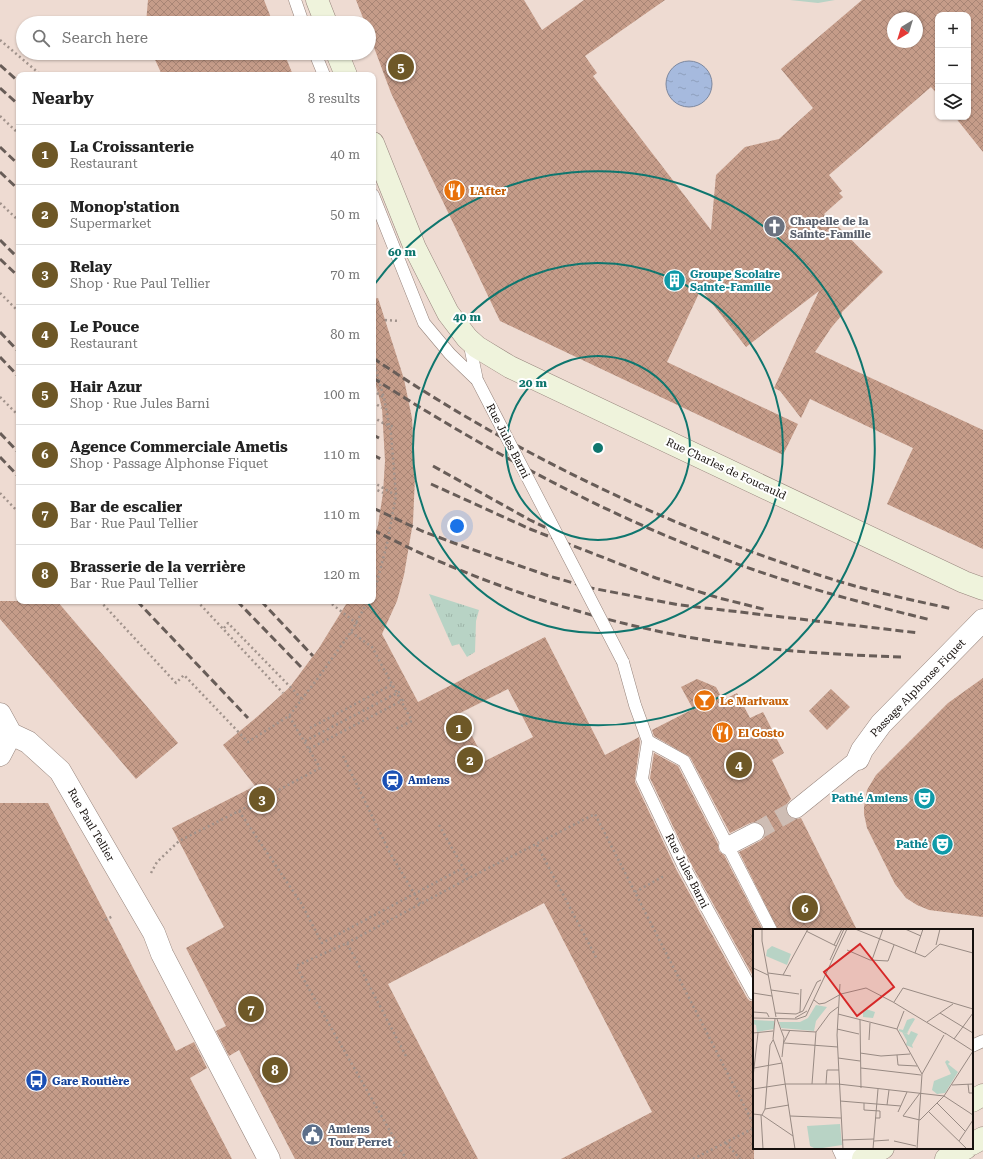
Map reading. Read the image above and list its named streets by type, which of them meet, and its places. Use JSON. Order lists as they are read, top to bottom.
{
  "streets": {
    "main road": ["Rue Charles de Foucauld"],
    "street": ["Passage Alphonse Fiquet", "Rue Paul Tellier"],
    "lane": ["Rue Jules Barni"]
  },
  "crossings": [
    ["Rue Jules Barni", "Rue Charles de Foucauld"]
  ],
  "places": {
    "restaurant": ["L'After", "El Gosto"],
    "church": ["Chapelle de la Sainte-Famille"],
    "building": ["Groupe Scolaire Sainte-Famille"],
    "bar": ["Le Marivaux"],
    "station": ["Amiens"],
    "theatre": ["Pathé Amiens", "Pathé"],
    "bus stop": ["Gare Routière"],
    "public building": ["Amiens Tour Perret"]
  },
  "north": "bottom left",
  "page": {
    "map_buttons": ["+", "−"],
    "search": "Search here",
    "pins": [
      "5",
      "1",
      "2",
      "4",
      "3",
      "6",
      "7",
      "8"
    ],
    "heading": ["Nearby", "8 results"],
    "list": [
      {
        "mark": "1",
        "name": "La Croissanterie",
        "note": "Restaurant",
        "value": "40 m"
      },
      {
        "mark": "2",
        "name": "Monop'station",
        "note": "Supermarket",
        "value": "50 m"
      },
      {
        "mark": "3",
        "name": "Relay",
        "note": "Shop · Rue Paul Tellier",
        "value": "70 m"
      },
      {
        "mark": "4",
        "name": "Le Pouce",
        "note": "Restaurant",
        "value": "80 m"
      },
      {
        "mark": "5",
        "name": "Hair Azur",
        "note": "Shop · Rue Jules Barni",
        "value": "100 m"
      },
      {
        "mark": "6",
        "name": "Agence Commerciale Ametis",
        "note": "Shop · Passage Alphonse Fiquet",
        "value": "110 m"
      },
      {
        "mark": "7",
        "name": "Bar de escalier",
        "note": "Bar · Rue Paul Tellier",
        "value": "110 m"
      },
      {
        "mark": "8",
        "name": "Brasserie de la verrière",
        "note": "Bar · Rue Paul Tellier",
        "value": "120 m"
      }
    ]
  },
  "rings": ["60 m", "40 m", "20 m"]
}
